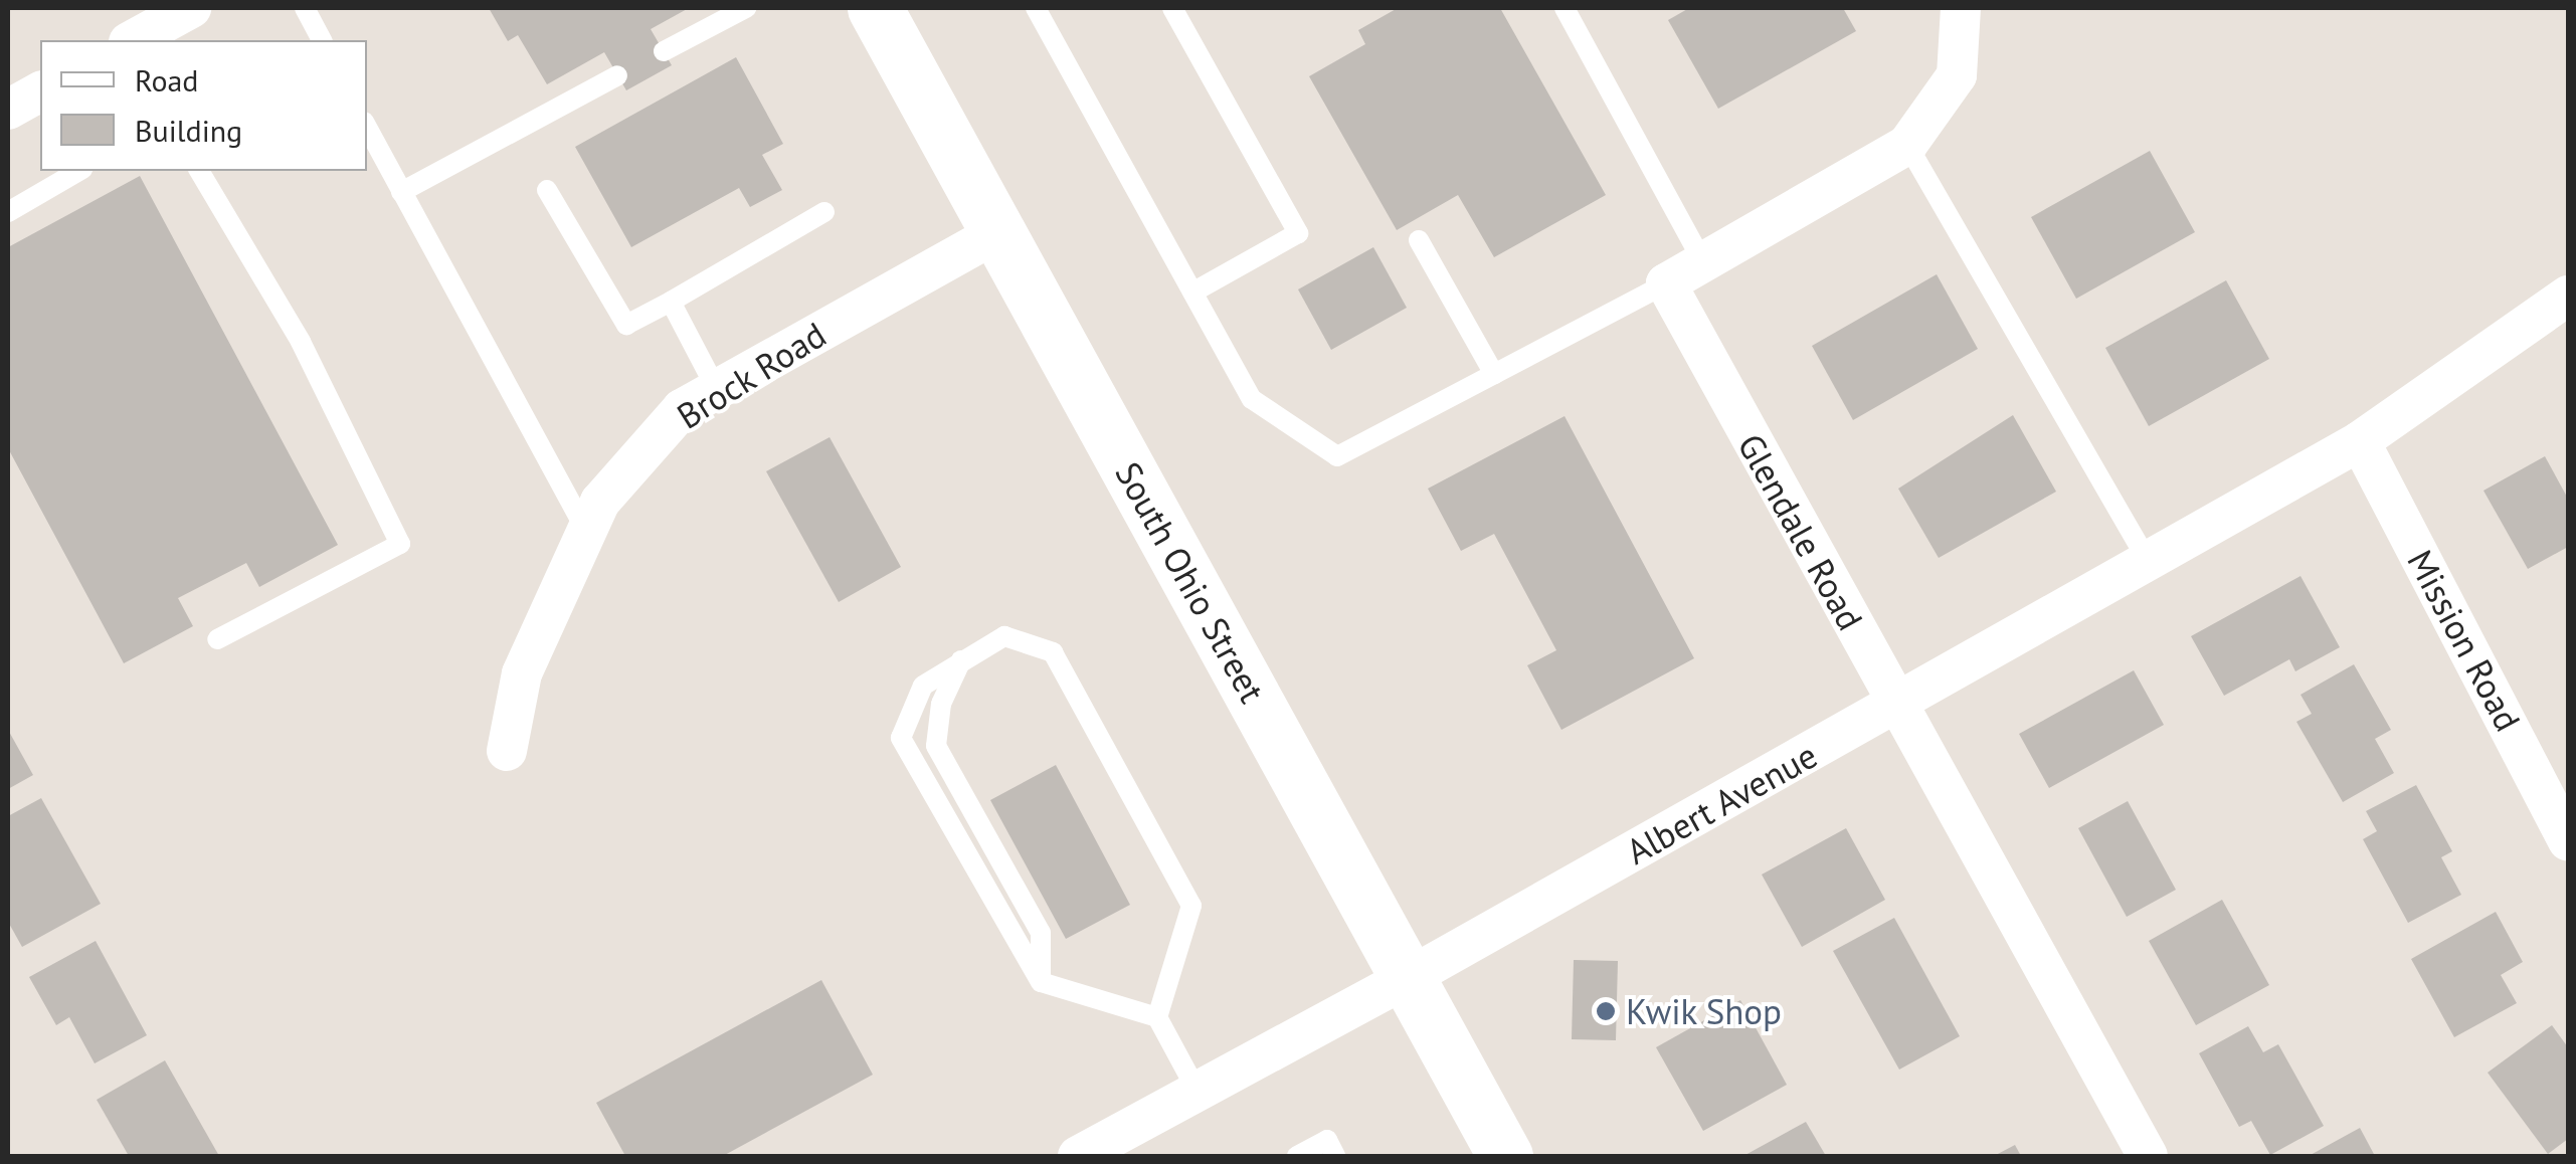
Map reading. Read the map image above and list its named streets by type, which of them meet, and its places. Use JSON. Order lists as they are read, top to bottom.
{
  "streets": {
    "main road": ["South Ohio Street"],
    "street": [
      "Brock Road",
      "Glendale Road",
      "Mission Road",
      "Albert Avenue"
    ]
  },
  "crossings": [
    ["Brock Road", "South Ohio Street"],
    ["Glendale Road", "Albert Avenue"],
    ["South Ohio Street", "Albert Avenue"],
    ["Mission Road", "Albert Avenue"]
  ],
  "places": ["Kwik Shop"],
  "legend": ["Road", "Building"]
}
